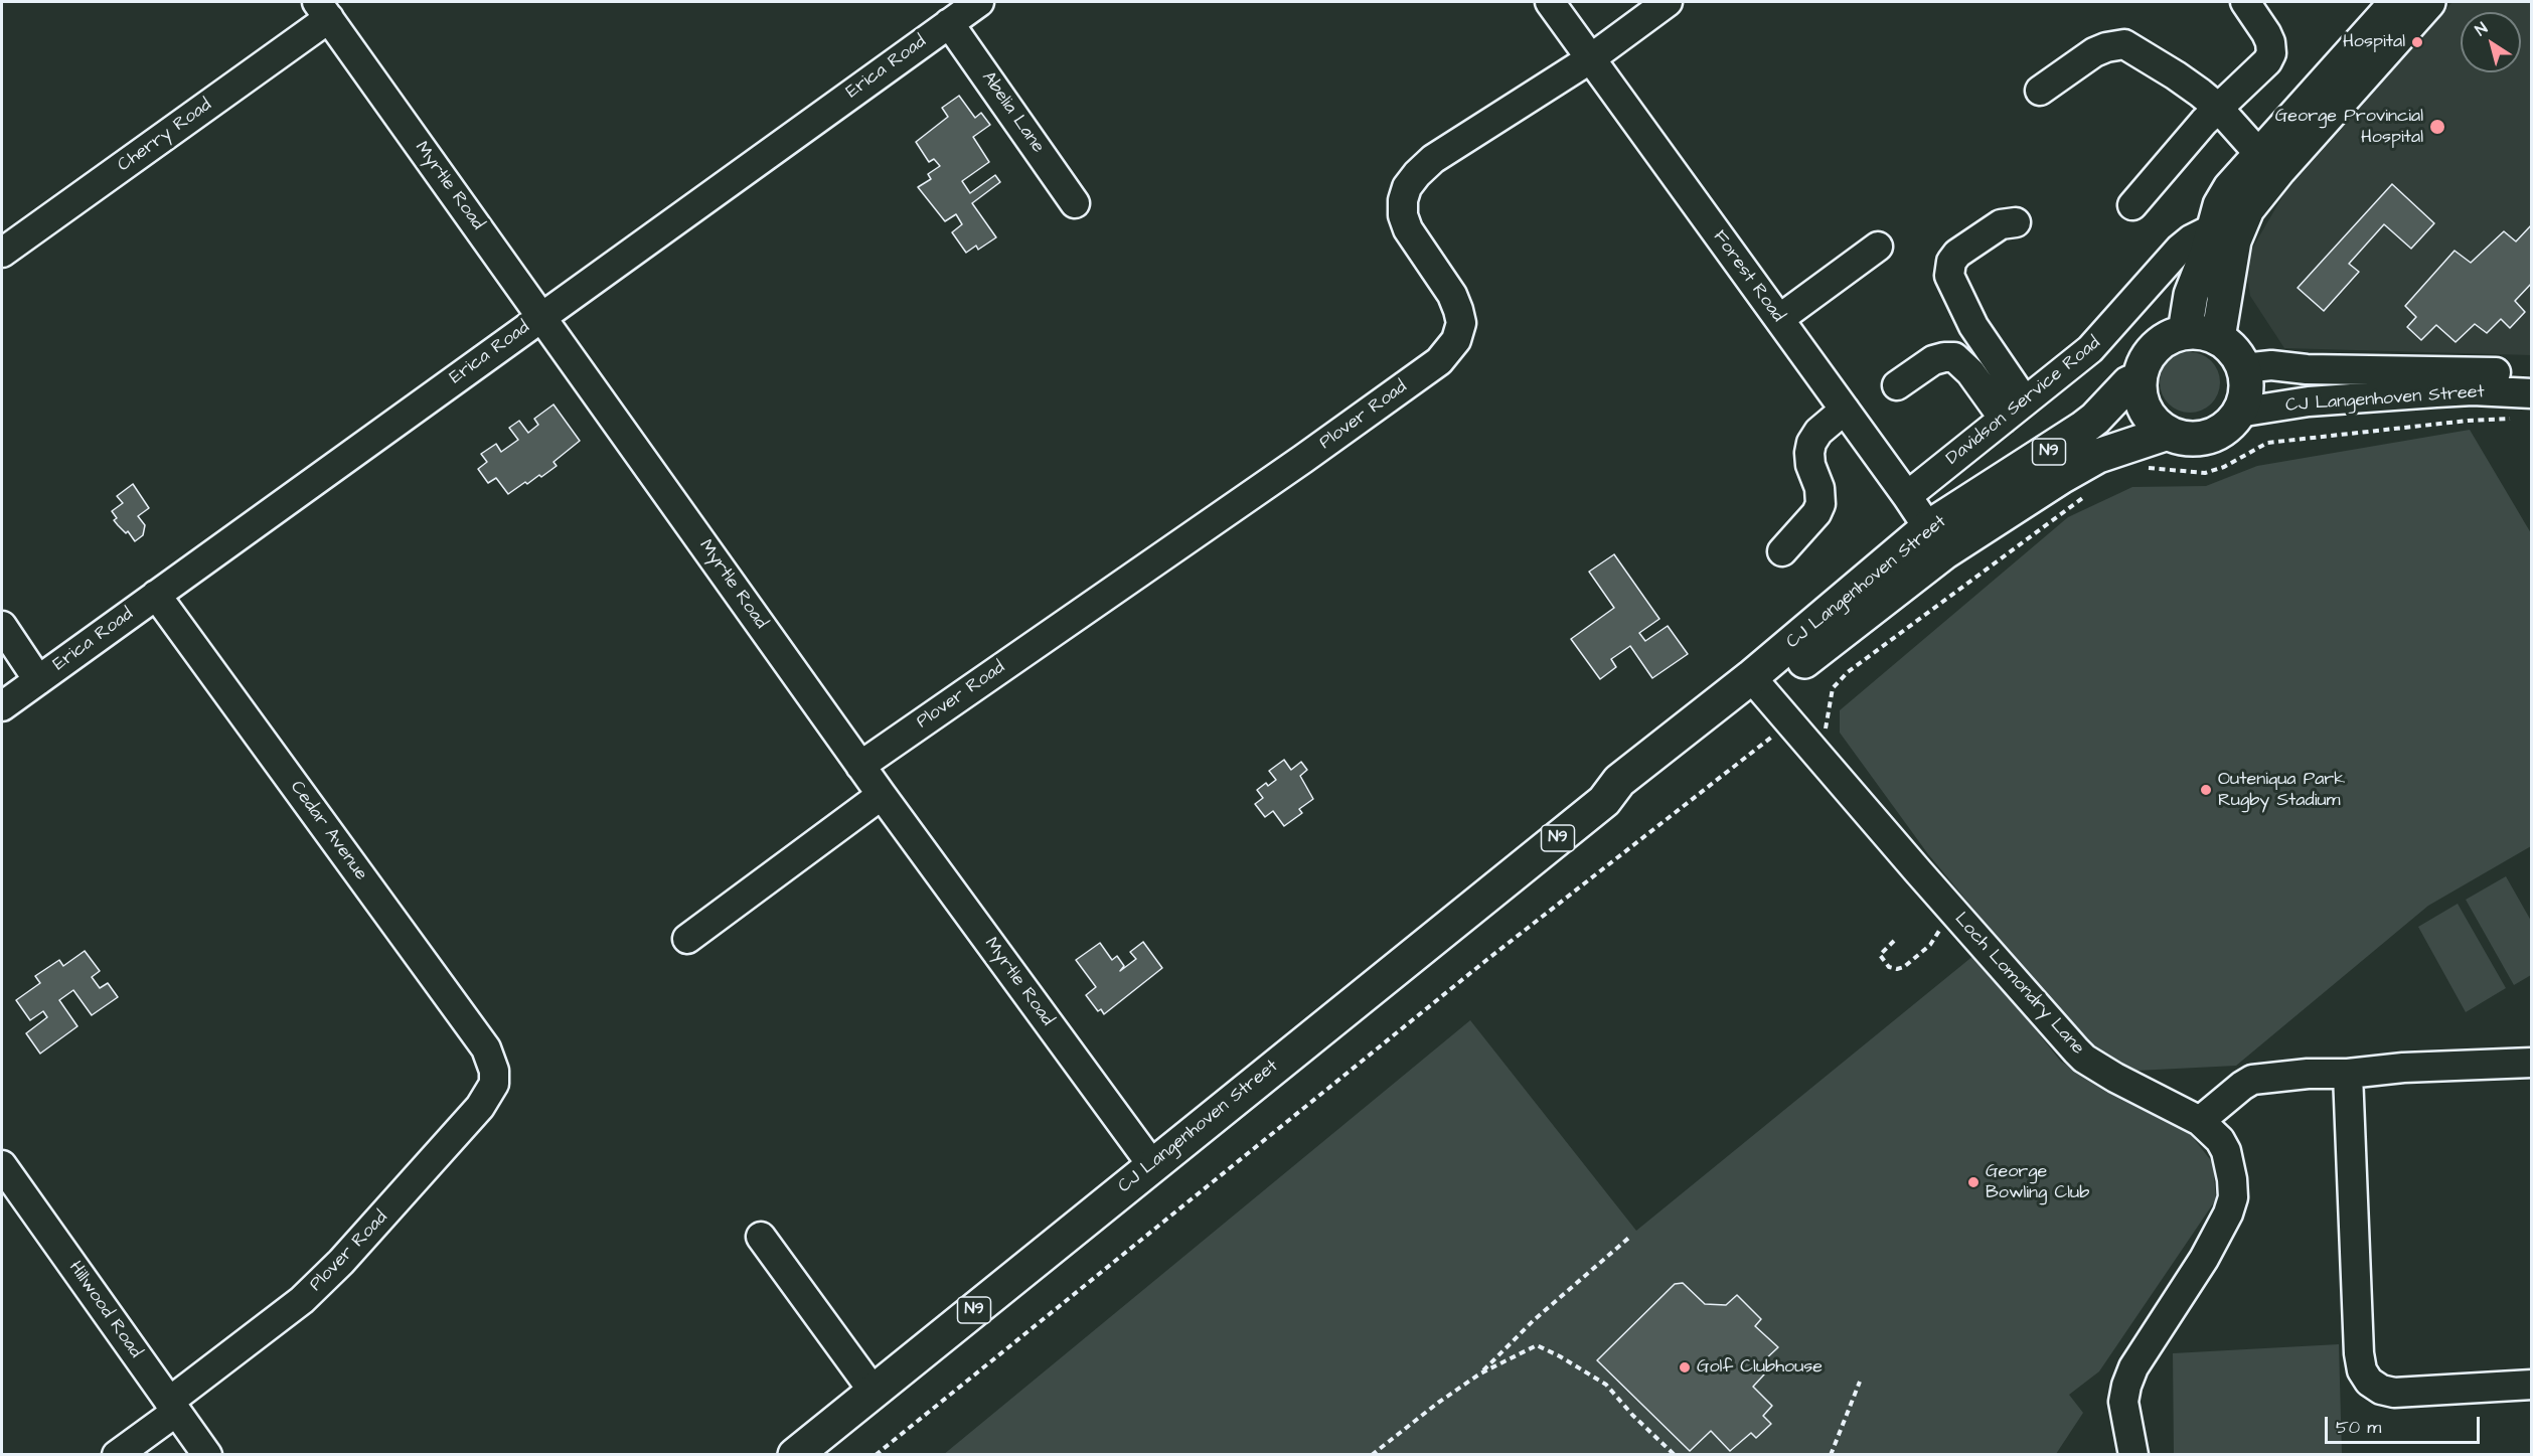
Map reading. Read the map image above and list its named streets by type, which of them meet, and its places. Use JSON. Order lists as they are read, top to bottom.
{
  "streets": {
    "highway": ["CJ Langenhoven Street", "N9"],
    "street": [
      "Erica Road",
      "Abelia Lane",
      "Cherry Road",
      "Myrtle Road",
      "Forest Road",
      "Davidson Service Road",
      "Plover Road",
      "Cedar Avenue",
      "Loch Lomondry Lane",
      "Hillwood Road"
    ]
  },
  "crossings": [
    ["Erica Road", "Abelia Lane"],
    ["Erica Road", "Myrtle Road"],
    ["Erica Road", "Cedar Avenue"],
    ["Cherry Road", "Myrtle Road"],
    ["Myrtle Road", "CJ Langenhoven Street"],
    ["Myrtle Road", "Plover Road"],
    ["Forest Road", "CJ Langenhoven Street"],
    ["Forest Road", "Davidson Service Road"],
    ["Forest Road", "Plover Road"],
    ["CJ Langenhoven Street", "N9"],
    ["CJ Langenhoven Street", "Loch Lomondry Lane"],
    ["Plover Road", "Cedar Avenue"],
    ["Plover Road", "Hillwood Road"]
  ],
  "places": [
    "Hospital",
    "George Provincial Hospital",
    "Outeniqua Park Rugby Stadium",
    "George Bowling Club",
    "Golf Clubhouse"
  ],
  "scale_bar": "50 m",
  "north": "top left"
}
